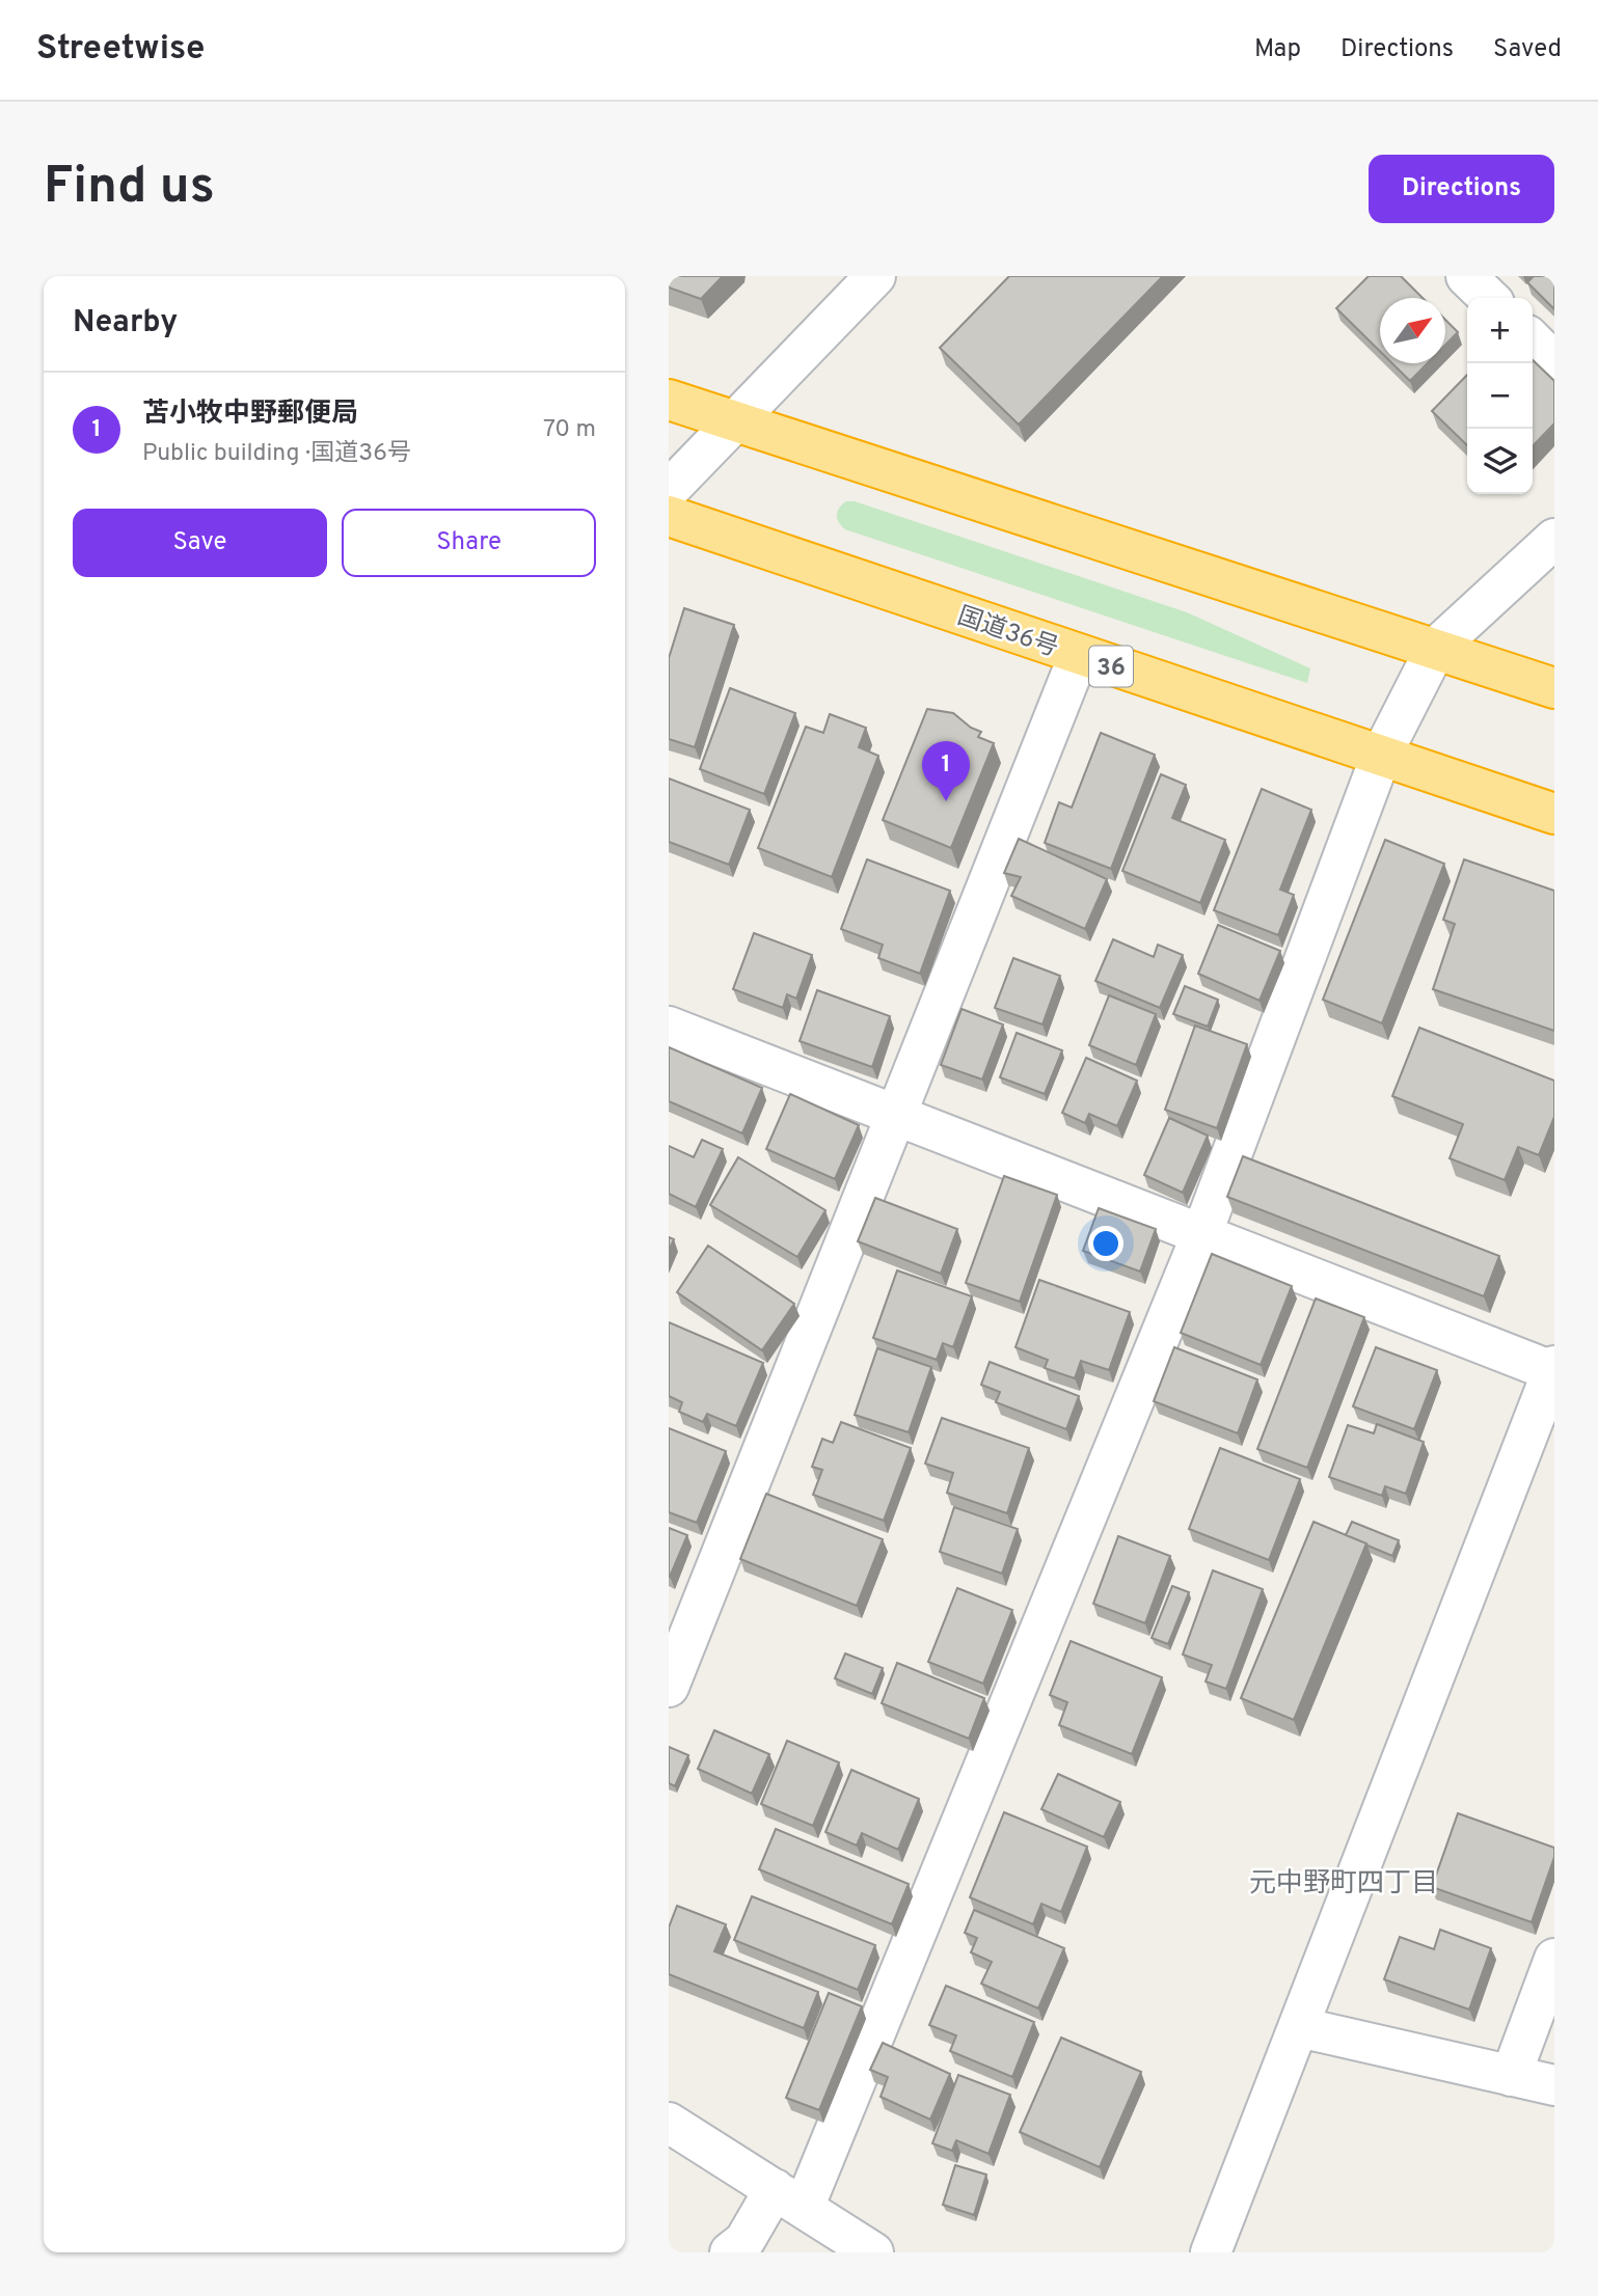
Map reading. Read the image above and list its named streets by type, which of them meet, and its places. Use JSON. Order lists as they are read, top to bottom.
{
  "streets": {
    "highway": ["国道36号", "36"]
  },
  "districts": ["元中野町四丁目"],
  "north": "top right",
  "page": {
    "header": "Streetwise",
    "nav": ["Map", "Directions", "Saved"],
    "buttons": [
      "Directions",
      ["Save", "Share"]
    ],
    "title": "Find us",
    "heading": "Nearby",
    "map_buttons": ["+", "−"],
    "list": [
      {
        "mark": "1",
        "name": "苫小牧中野郵便局",
        "note": "Public building · 国道36号",
        "value": "70 m"
      }
    ],
    "pins": "1"
  }
}
